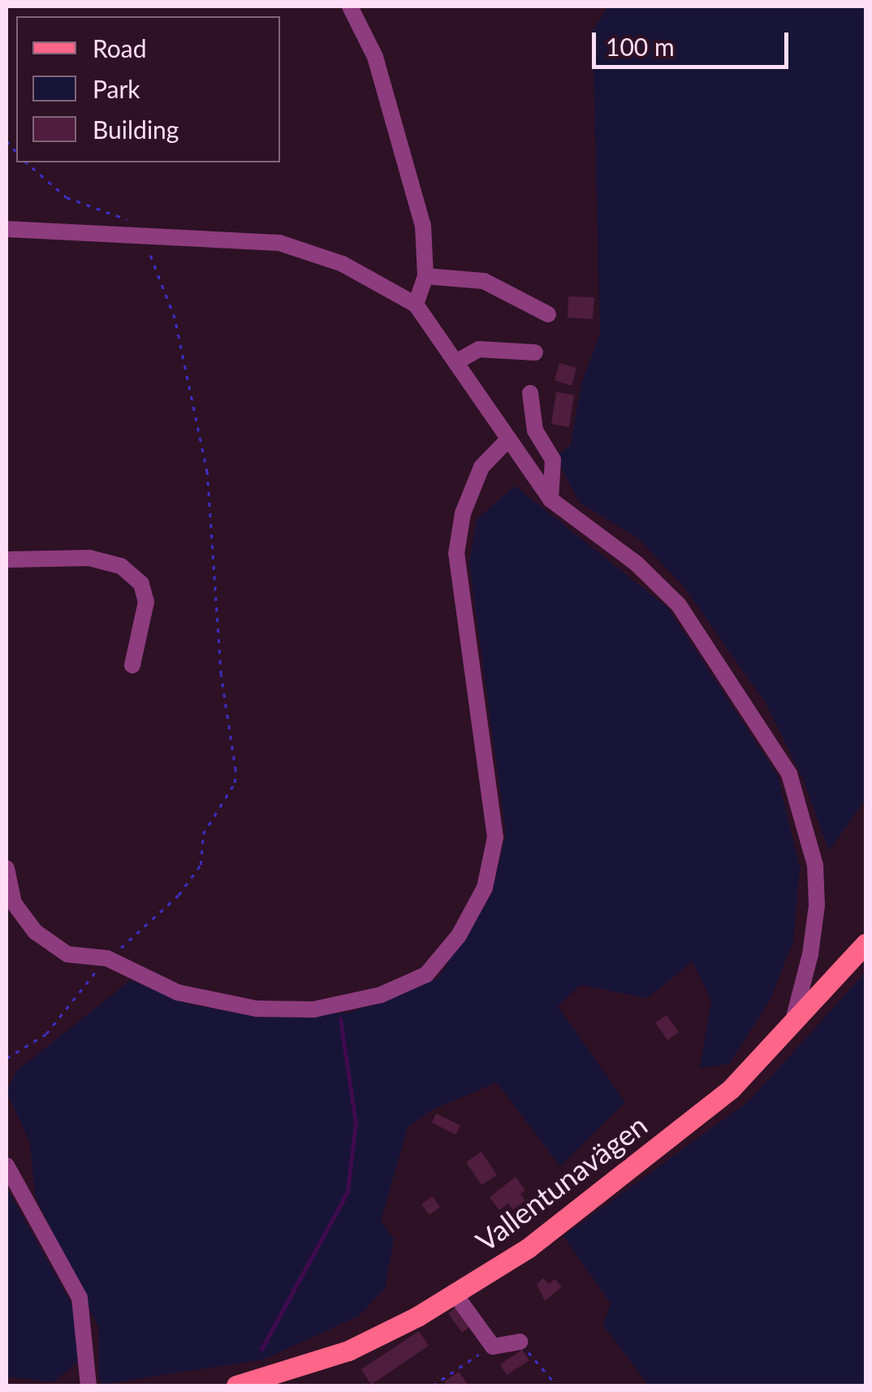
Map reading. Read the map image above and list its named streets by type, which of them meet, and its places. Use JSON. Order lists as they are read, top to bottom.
{
  "streets": {
    "main road": ["Vallentunavägen"]
  },
  "legend": ["Road", "Park", "Building"],
  "scale_bar": "100 m"
}
